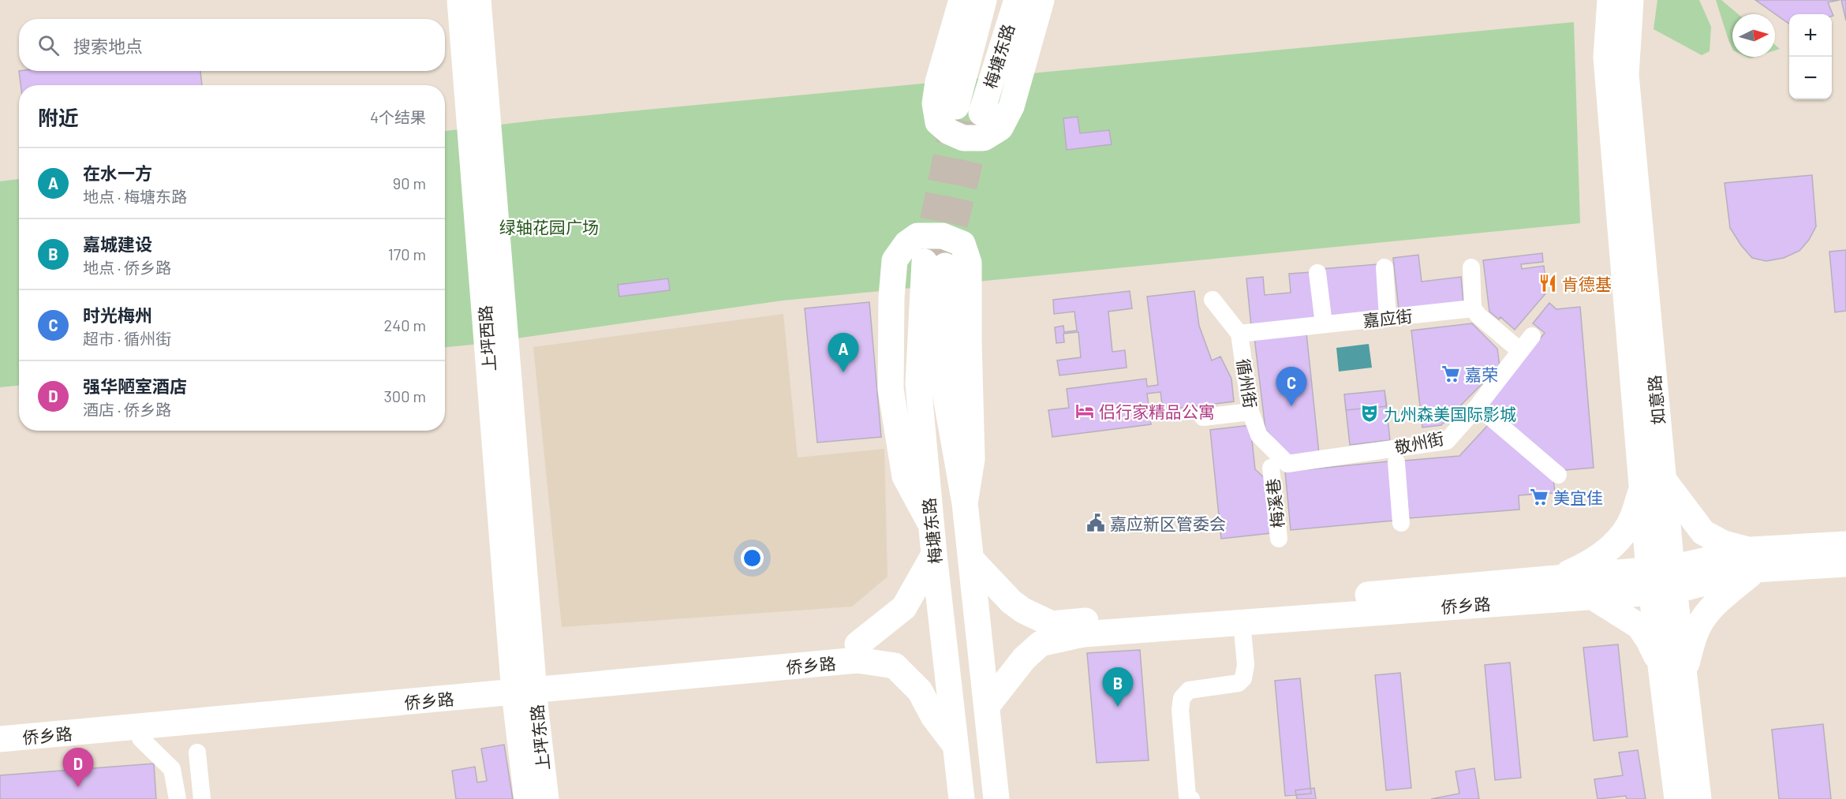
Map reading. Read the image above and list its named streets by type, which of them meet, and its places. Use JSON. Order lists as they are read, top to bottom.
{
  "streets": {
    "street": [
      "梅塘东路",
      "嘉应街",
      "上坪西路",
      "循州街",
      "如意路",
      "敬州街",
      "梅溪巷",
      "侨乡路",
      "上坪东路"
    ]
  },
  "crossings": [
    ["梅塘东路", "侨乡路"],
    ["嘉应街", "循州街"],
    ["上坪西路", "侨乡路"],
    ["上坪西路", "上坪东路"],
    ["循州街", "敬州街"],
    ["循州街", "梅溪巷"],
    ["如意路", "侨乡路"],
    ["敬州街", "梅溪巷"],
    ["侨乡路", "上坪东路"]
  ],
  "parks": ["绿轴花园广场"],
  "places": {
    "restaurant": ["肯德基"],
    "supermarket": ["嘉荣", "美宜佳"],
    "hotel": ["侣行家精品公寓"],
    "theatre": ["九州森美国际影城"],
    "public building": ["嘉应新区管委会"]
  },
  "north": "right",
  "page": {
    "map_buttons": ["+", "−"],
    "search": "搜索地点",
    "heading": ["附近", "4个结果"],
    "list": [
      {
        "mark": "A",
        "name": "在水一方",
        "note": "地点 · 梅塘东路",
        "value": "90 m"
      },
      {
        "mark": "B",
        "name": "嘉城建设",
        "note": "地点 · 侨乡路",
        "value": "170 m"
      },
      {
        "mark": "C",
        "name": "时光梅州",
        "note": "超市 · 循州街",
        "value": "240 m"
      },
      {
        "mark": "D",
        "name": "强华陋室酒店",
        "note": "酒店 · 侨乡路",
        "value": "300 m"
      }
    ],
    "pins": [
      "A",
      "C",
      "B",
      "D"
    ]
  }
}
